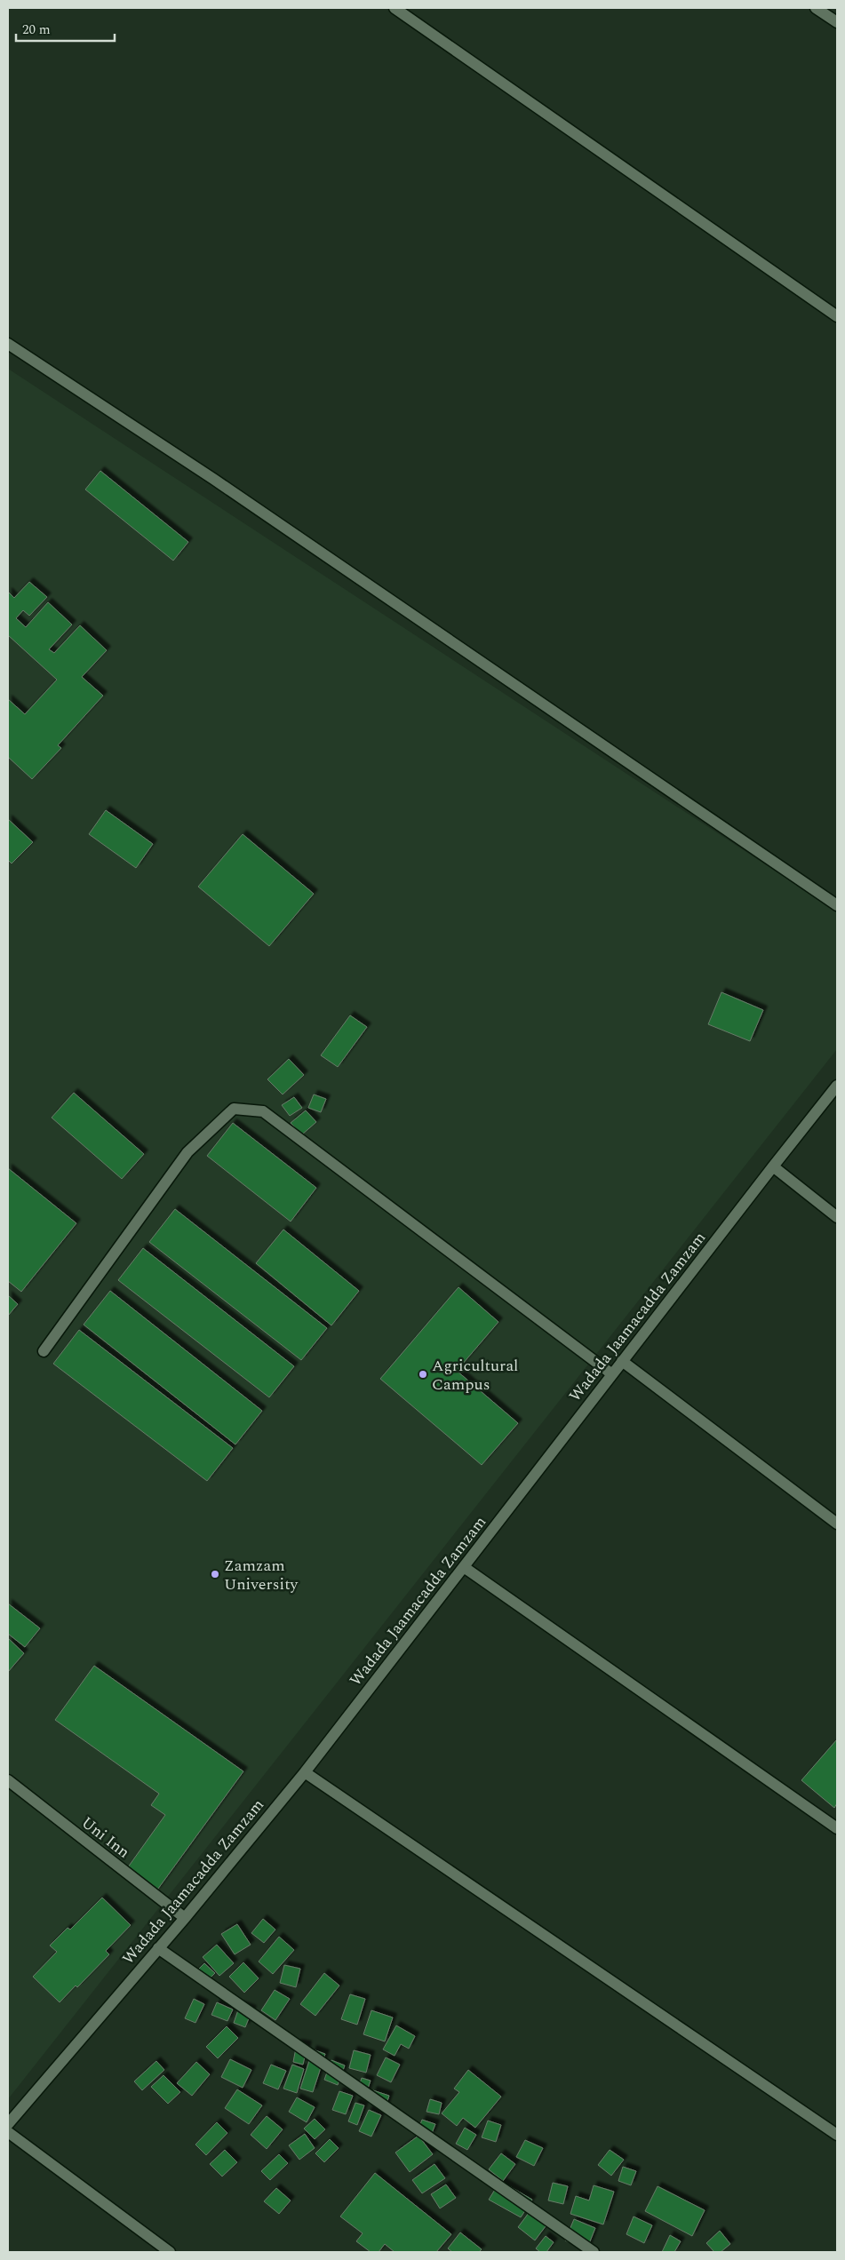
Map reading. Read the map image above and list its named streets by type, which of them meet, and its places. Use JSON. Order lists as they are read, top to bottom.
{
  "streets": {
    "street": ["Wadada Jaamacadda Zamzam", "Uni Inn"]
  },
  "crossings": [
    ["Wadada Jaamacadda Zamzam", "Uni Inn"]
  ],
  "places": ["Agricultural Campus", "Zamzam University"],
  "scale_bar": "20 m"
}
